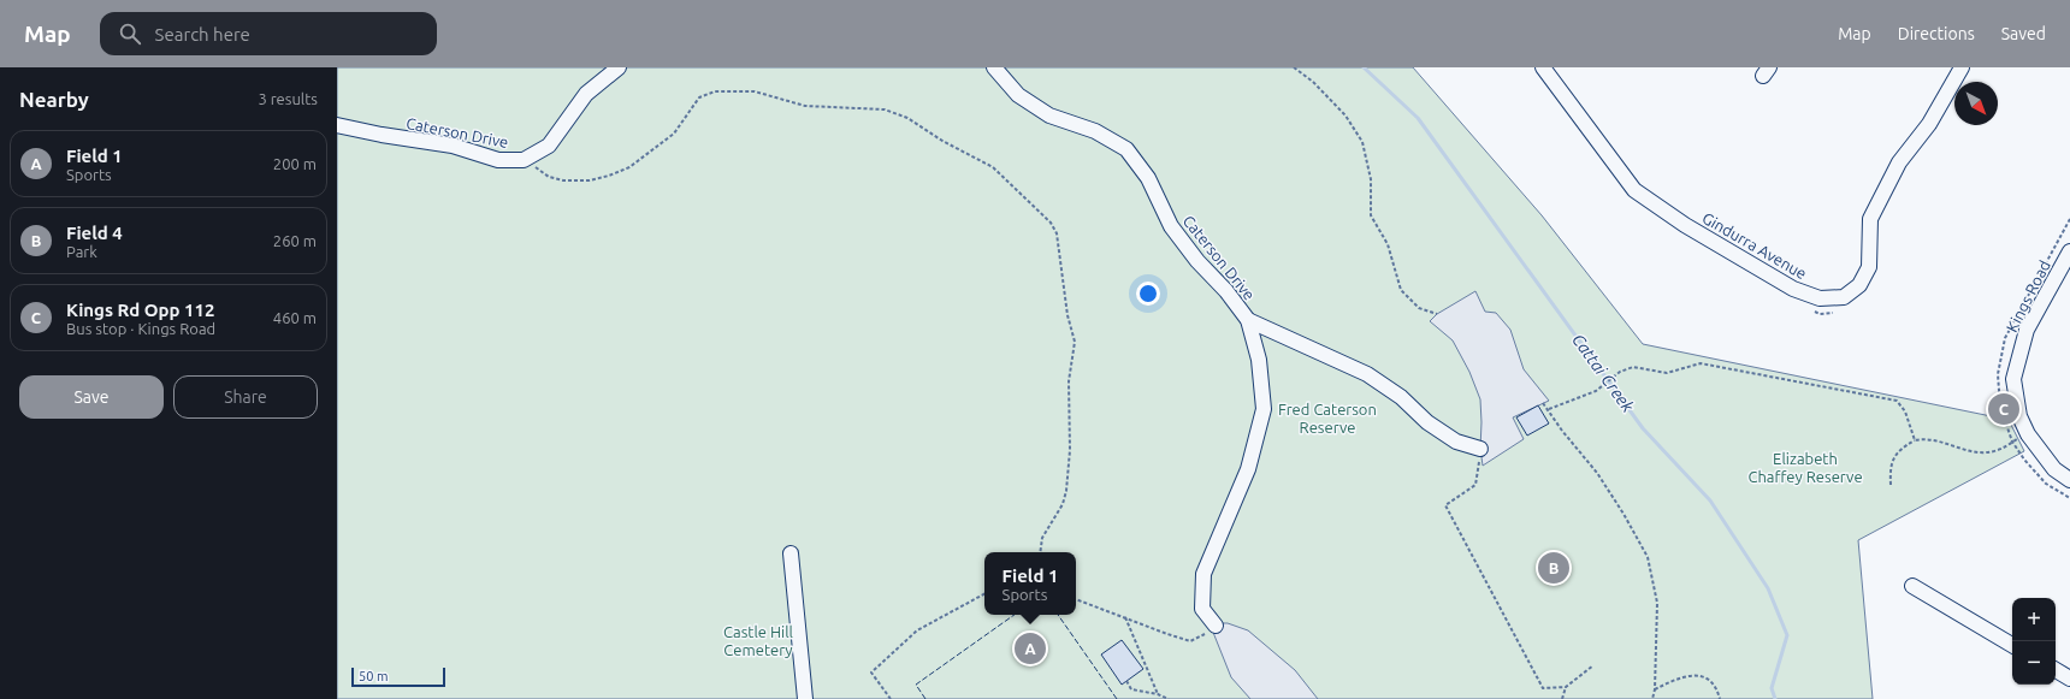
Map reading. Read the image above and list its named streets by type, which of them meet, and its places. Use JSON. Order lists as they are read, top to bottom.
{
  "streets": {
    "street": ["Caterson Drive", "Gindurra Avenue", "Kings Road"]
  },
  "water": ["Cattai Creek"],
  "parks": ["Fred Caterson Reserve", "Elizabeth Chaffey Reserve", "Castle Hill Cemetery"],
  "scale_bar": "50 m",
  "north": "bottom right",
  "page": {
    "header": "Map",
    "search": "Search here",
    "nav": ["Map", "Directions", "Saved"],
    "heading": ["Nearby", "3 results"],
    "list": [
      {
        "mark": "A",
        "name": "Field 1",
        "note": "Sports",
        "value": "200 m"
      },
      {
        "mark": "B",
        "name": "Field 4",
        "note": "Park",
        "value": "260 m"
      },
      {
        "mark": "C",
        "name": "Kings Rd Opp 112",
        "note": "Bus stop · Kings Road",
        "value": "460 m"
      }
    ],
    "buttons": ["Save", "Share"],
    "pins": ["C", "B", "A"],
    "popup": ["Field 1", "Sports"],
    "map_buttons": ["+", "−"],
    "scale": "50 m"
  }
}
